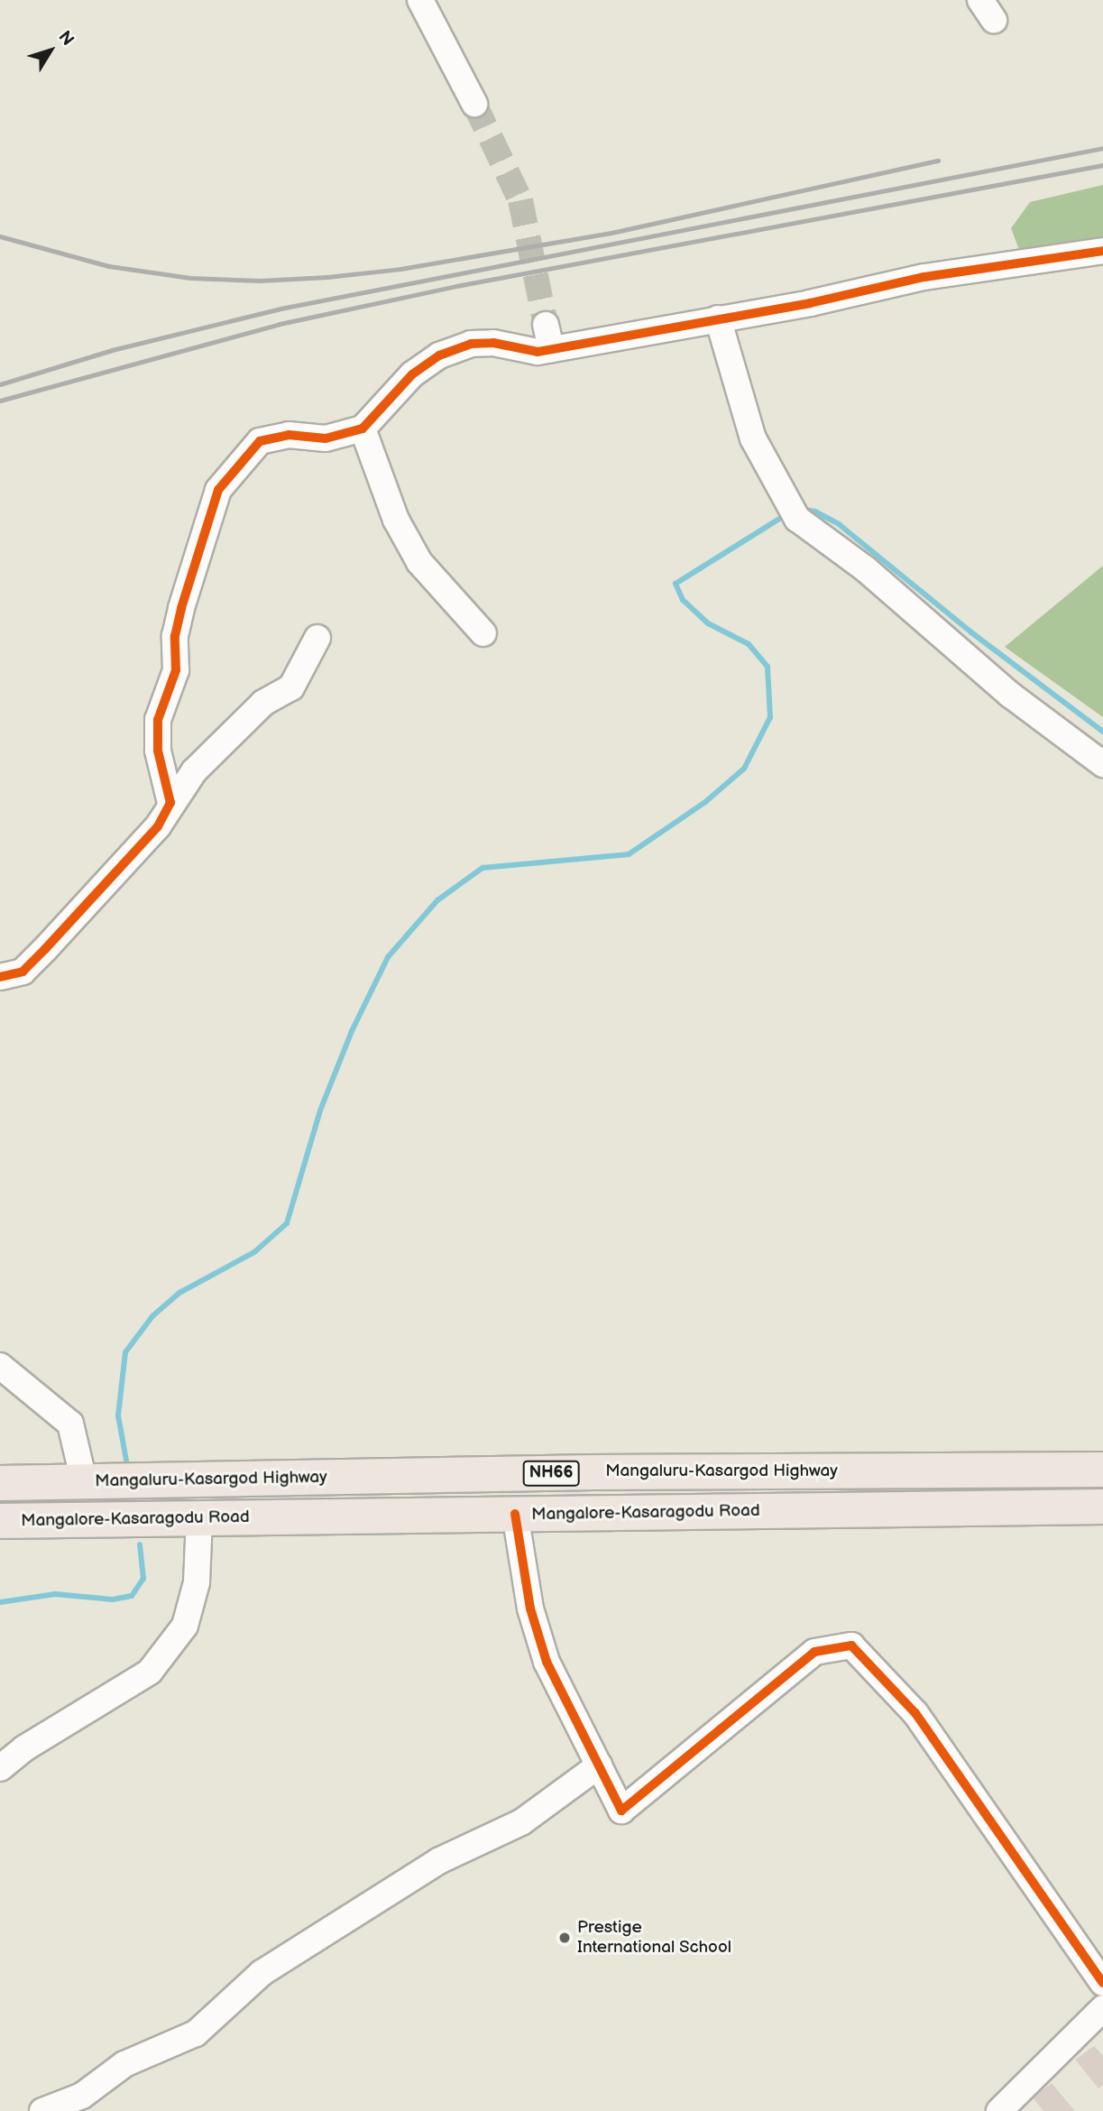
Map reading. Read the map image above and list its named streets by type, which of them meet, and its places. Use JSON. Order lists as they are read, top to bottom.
{
  "streets": {
    "highway": ["Mangaluru-Kasargod Highway", "NH66", "Mangalore-Kasaragodu Road"]
  },
  "places": ["Prestige International School"],
  "north": "top right"
}
